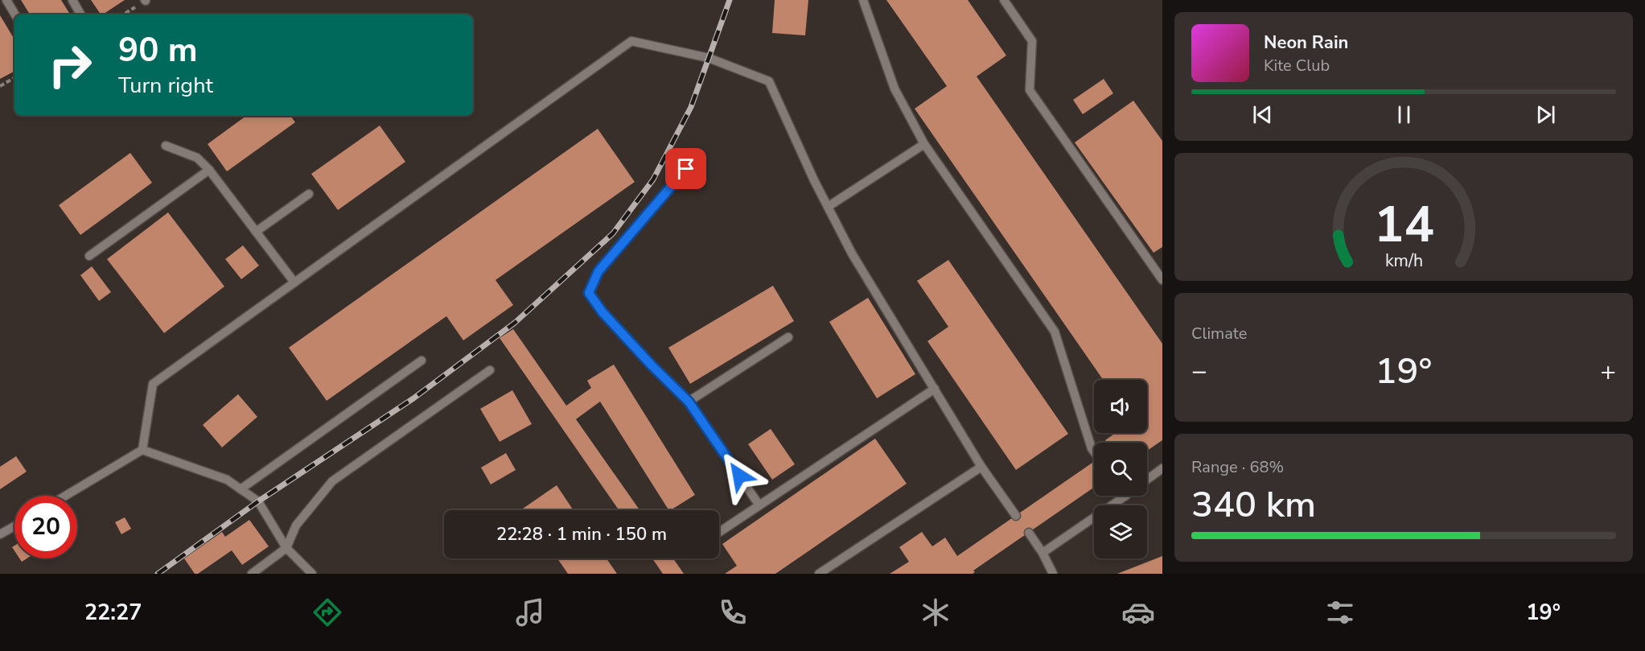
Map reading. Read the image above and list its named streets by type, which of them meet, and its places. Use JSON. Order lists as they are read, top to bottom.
{
  "page": {
    "turn": ["90 m", "Turn right"],
    "song": ["Neon Rain", "Kite Club"],
    "tile": [
      "Climate",
      ["Range · 68%", "340 km"]
    ],
    "heat": ["−", "19°", "+"],
    "limit": "20",
    "trip": "22:28 · 1 min · 150 m",
    "tabs": ["22:27", "19°"],
    "gauge": ["14", "km/h"]
  }
}
